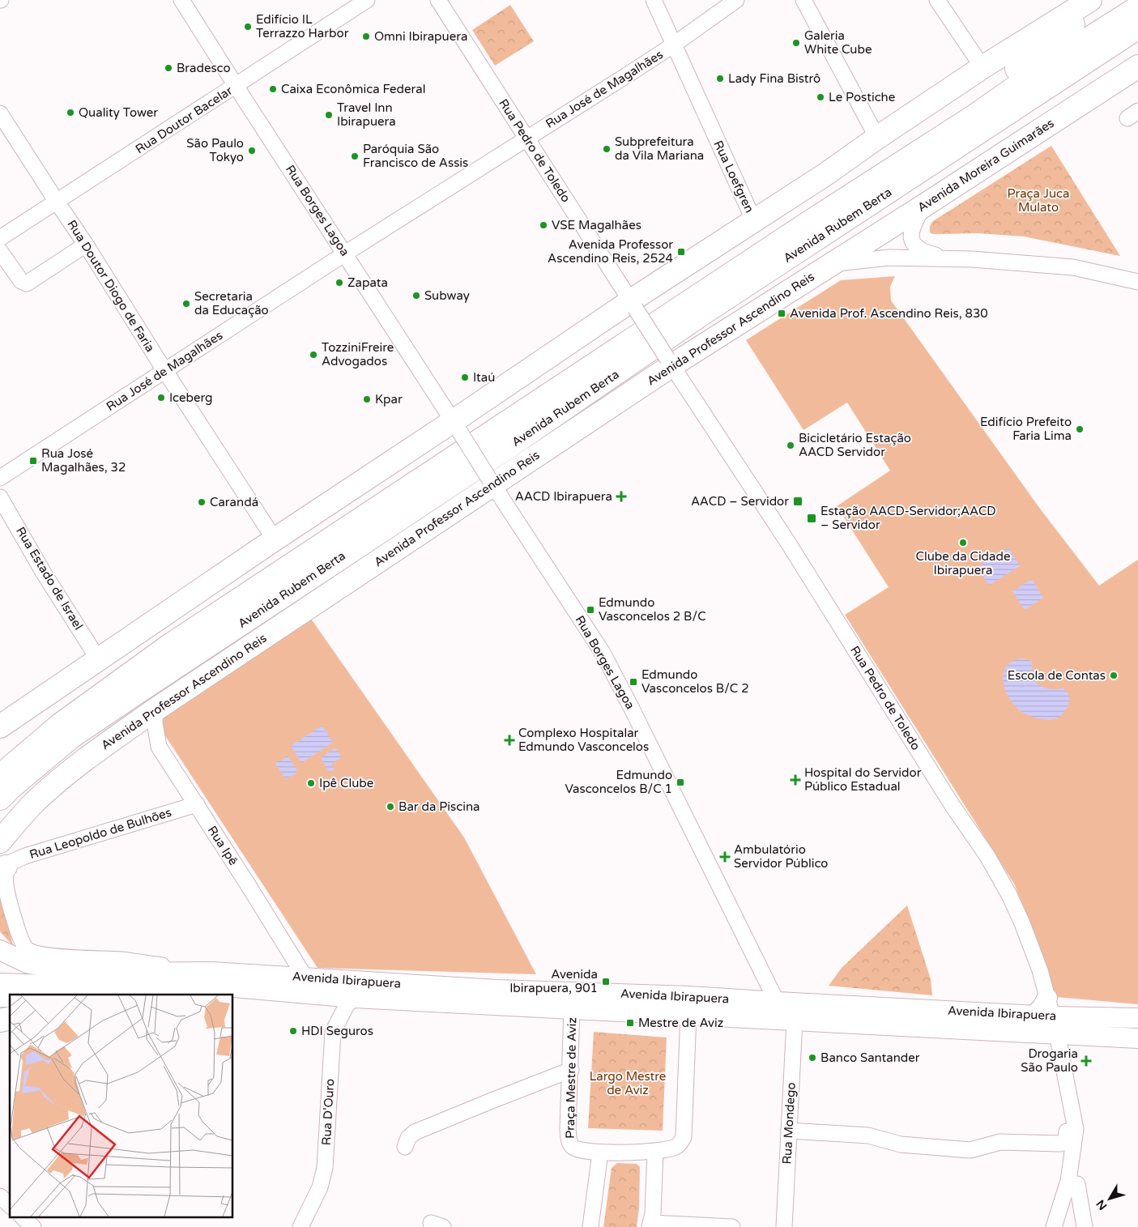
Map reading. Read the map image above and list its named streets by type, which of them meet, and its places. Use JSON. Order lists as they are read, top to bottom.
{
  "streets": {
    "highway": ["Avenida Moreira Guimarães", "Avenida Rubem Berta", "Avenida Professor Ascendino Reis"],
    "main road": ["Avenida Ibirapuera"],
    "street": [
      "Rua José de Magalhães",
      "Rua Doutor Bacelar",
      "Rua Pedro de Toledo",
      "Rua Loefgren",
      "Rua Borges Lagoa",
      "Rua Doutor Diogo de Faria",
      "Rua Estado de Israel",
      "Rua Leopoldo de Bulhões",
      "Rua Ipê",
      "Praça Mestre de Aviz",
      "Rua D'Ouro",
      "Rua Mondego"
    ]
  },
  "crossings": [
    ["Rua José de Magalhães", "Rua Pedro de Toledo"],
    ["Rua José de Magalhães", "Rua Loefgren"],
    ["Rua José de Magalhães", "Rua Borges Lagoa"],
    ["Rua José de Magalhães", "Rua Doutor Diogo de Faria"],
    ["Rua Doutor Bacelar", "Rua Borges Lagoa"],
    ["Rua Doutor Bacelar", "Rua Doutor Diogo de Faria"],
    ["Rua Pedro de Toledo", "Avenida Professor Ascendino Reis"],
    ["Avenida Moreira Guimarães", "Avenida Professor Ascendino Reis"],
    ["Rua Borges Lagoa", "Avenida Professor Ascendino Reis"],
    ["Rua Borges Lagoa", "Avenida Ibirapuera"],
    ["Avenida Professor Ascendino Reis", "Rua Ipê"],
    ["Rua Leopoldo de Bulhões", "Rua Ipê"],
    ["Rua Ipê", "Avenida Ibirapuera"],
    ["Avenida Ibirapuera", "Praça Mestre de Aviz"],
    ["Avenida Ibirapuera", "Rua D'Ouro"],
    ["Avenida Ibirapuera", "Rua Mondego"]
  ],
  "parks": ["Praça Juca Mulato", "Largo Mestre de Aviz"],
  "places": {
    "other": [
      "Edifício IL Terrazzo Harbor",
      "Omni Ibirapuera",
      "Galeria White Cube",
      "Bradesco",
      "Lady Fina Bistrô",
      "Caixa Econômica Federal",
      "Le Postiche",
      "Quality Tower",
      "Travel Inn Ibirapuera",
      "Subprefeitura da Vila Mariana",
      "São Paulo Tokyo",
      "Paróquia São Francisco de Assis",
      "VSE Magalhães",
      "Zapata",
      "Subway",
      "Secretaria da Educação",
      "TozziniFreire Advogados",
      "Itaú",
      "Iceberg",
      "Kpar",
      "Edifício Prefeito Faria Lima",
      "Bicicletário Estação AACD Servidor",
      "Carandá",
      "Clube da Cidade Ibirapuera",
      "Escola de Contas",
      "Ipê Clube",
      "Bar da Piscina",
      "HDI Seguros",
      "Banco Santander"
    ],
    "transit": [
      "Avenida Professor Ascendino Reis, 2524",
      "Avenida Prof. Ascendino Reis, 830",
      "Rua José Magalhães, 32",
      "AACD – Servidor",
      "Estação AACD-Servidor;AACD – Servidor",
      "Edmundo Vasconcelos 2 B/C",
      "Edmundo Vasconcelos B/C 2",
      "Edmundo Vasconcelos B/C 1",
      "Avenida Ibirapuera, 901",
      "Mestre de Aviz"
    ],
    "health": [
      "AACD Ibirapuera",
      "Complexo Hospitalar Edmundo Vasconcelos",
      "Hospital do Servidor Público Estadual",
      "Ambulatório Servidor Público",
      "Drogaria São Paulo"
    ]
  },
  "north": "bottom left"
}
